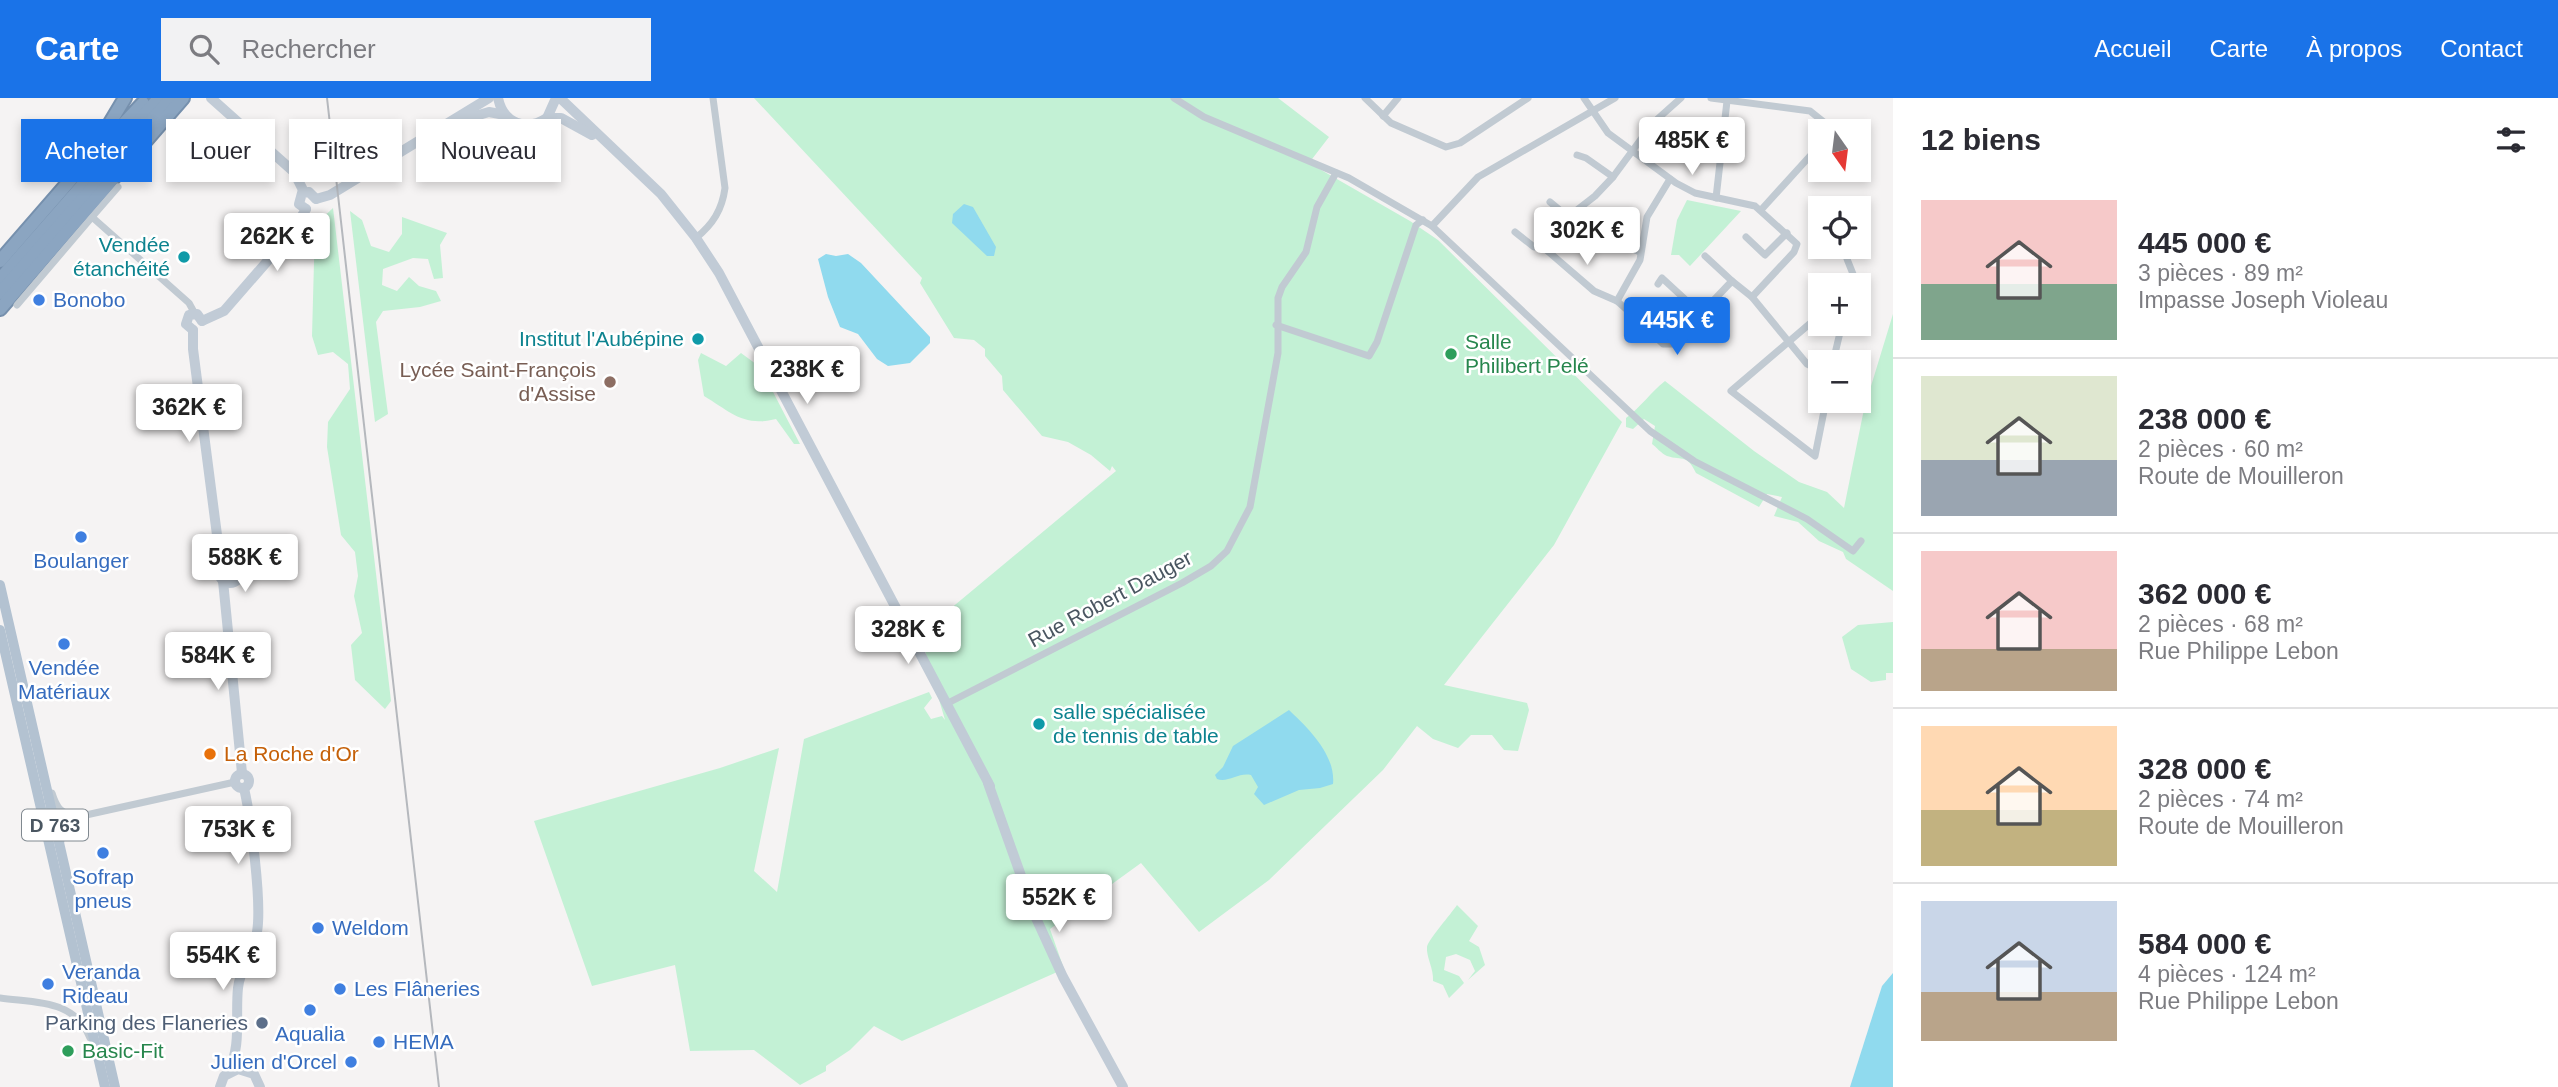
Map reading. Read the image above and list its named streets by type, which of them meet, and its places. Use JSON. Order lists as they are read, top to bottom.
{
  "streets": {
    "main road": ["D 763"],
    "street": ["Rue Robert Dauger"]
  },
  "places": [
    "Vendée étanchéité",
    "Bonobo",
    "Institut l'Aubépine",
    "Salle Philibert Pelé",
    "Lycée Saint-François d'Assise",
    "Boulanger",
    "Vendée Matériaux",
    "salle spécialisée de tennis de table",
    "La Roche d'Or",
    "Sofrap pneus",
    "Weldom",
    "Veranda Rideau",
    "Les Flâneries",
    "Aqualia",
    "Parking des Flaneries",
    "HEMA",
    "Basic-Fit",
    "Julien d'Orcel"
  ],
  "north": "bottom",
  "page": {
    "header": "Carte",
    "search": "Rechercher",
    "nav": [
      "Accueil",
      "Carte",
      "À propos",
      "Contact"
    ],
    "heading": "12 biens",
    "price": [
      "485K €",
      "302K €",
      "262K €",
      "445K €",
      "238K €",
      "362K €",
      "588K €",
      "328K €",
      "584K €",
      "753K €",
      "552K €",
      "554K €"
    ],
    "map_buttons": ["+", "−"],
    "chip": [
      "Acheter",
      "Louer",
      "Filtres",
      "Nouveau"
    ],
    "list": [
      {
        "name": "445 000 €",
        "note": "3 pièces · 89 m² · Impasse Joseph Violeau"
      },
      {
        "name": "238 000 €",
        "note": "2 pièces · 60 m² · Route de Mouilleron"
      },
      {
        "name": "362 000 €",
        "note": "2 pièces · 68 m² · Rue Philippe Lebon"
      },
      {
        "name": "328 000 €",
        "note": "2 pièces · 74 m² · Route de Mouilleron"
      },
      {
        "name": "584 000 €",
        "note": "4 pièces · 124 m² · Rue Philippe Lebon"
      }
    ]
  }
}
